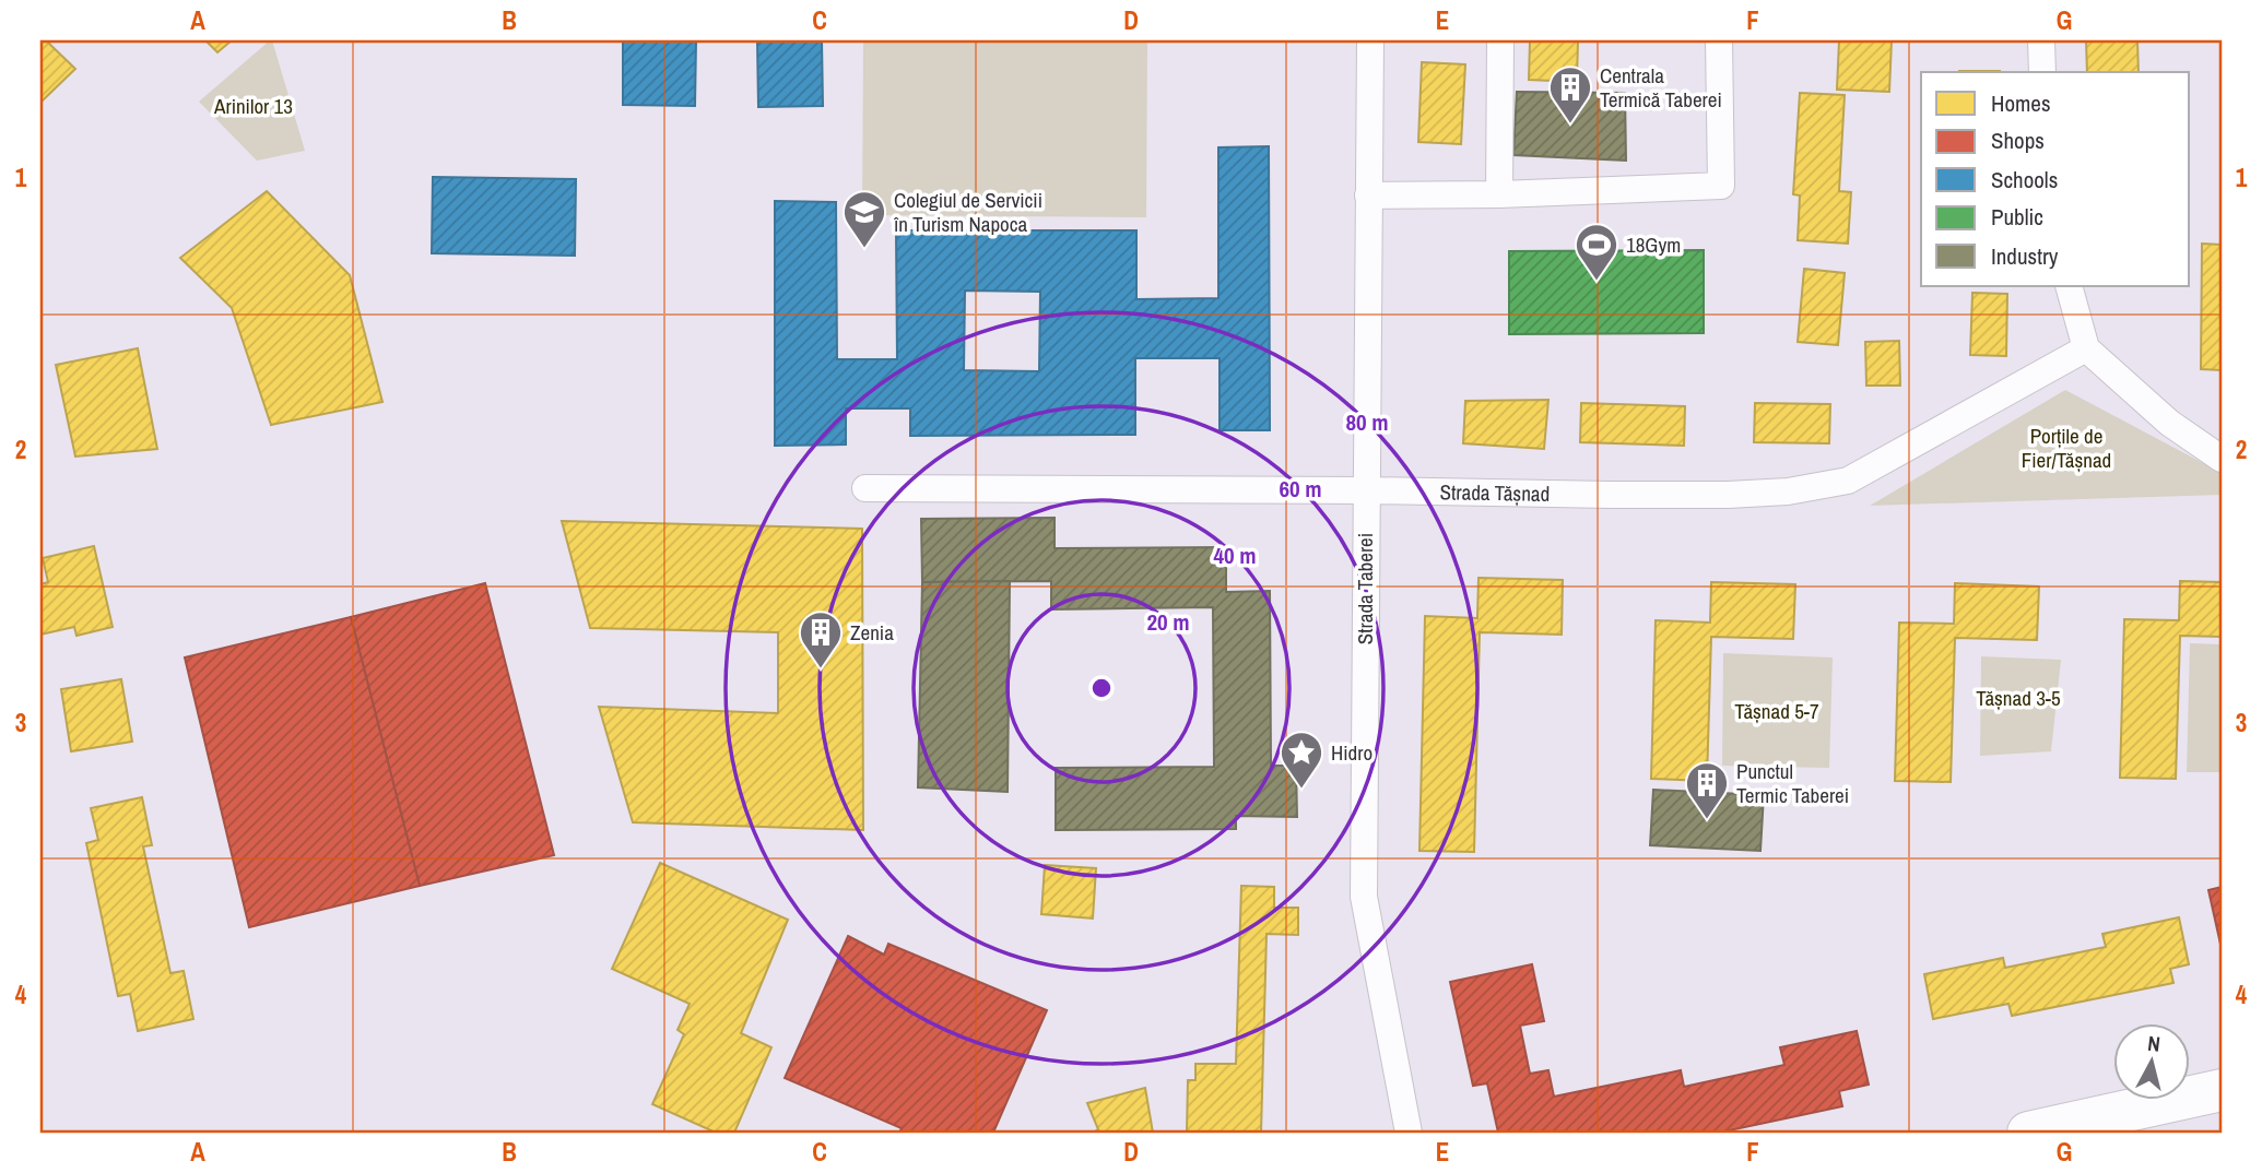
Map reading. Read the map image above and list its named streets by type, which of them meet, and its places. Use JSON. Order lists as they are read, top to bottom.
{
  "streets": {
    "street": ["Strada Tășnad", "Strada Taberei"]
  },
  "crossings": [
    ["Strada Tășnad", "Strada Taberei"]
  ],
  "parks": [
    "Arinilor 13",
    "Porțile de Fier/Tășnad",
    "Tășnad 3-5",
    "Tășnad 5-7"
  ],
  "places": {
    "building": ["Centrala Termică Taberei", "Zenia", "Punctul Termic Taberei"],
    "school or university": ["Colegiul de Servicii în Turism Napoca"],
    "sports": ["18Gym"],
    "place": ["Hidro"]
  },
  "legend": [
    "Homes",
    "Shops",
    "Schools",
    "Public",
    "Industry"
  ],
  "north": "top",
  "grid": {
    "columns": [
      "A",
      "B",
      "C",
      "D",
      "E",
      "F",
      "G"
    ],
    "rows": [
      "1",
      "2",
      "3",
      "4"
    ]
  },
  "rings": [
    "80 m",
    "60 m",
    "40 m",
    "20 m"
  ]
}
